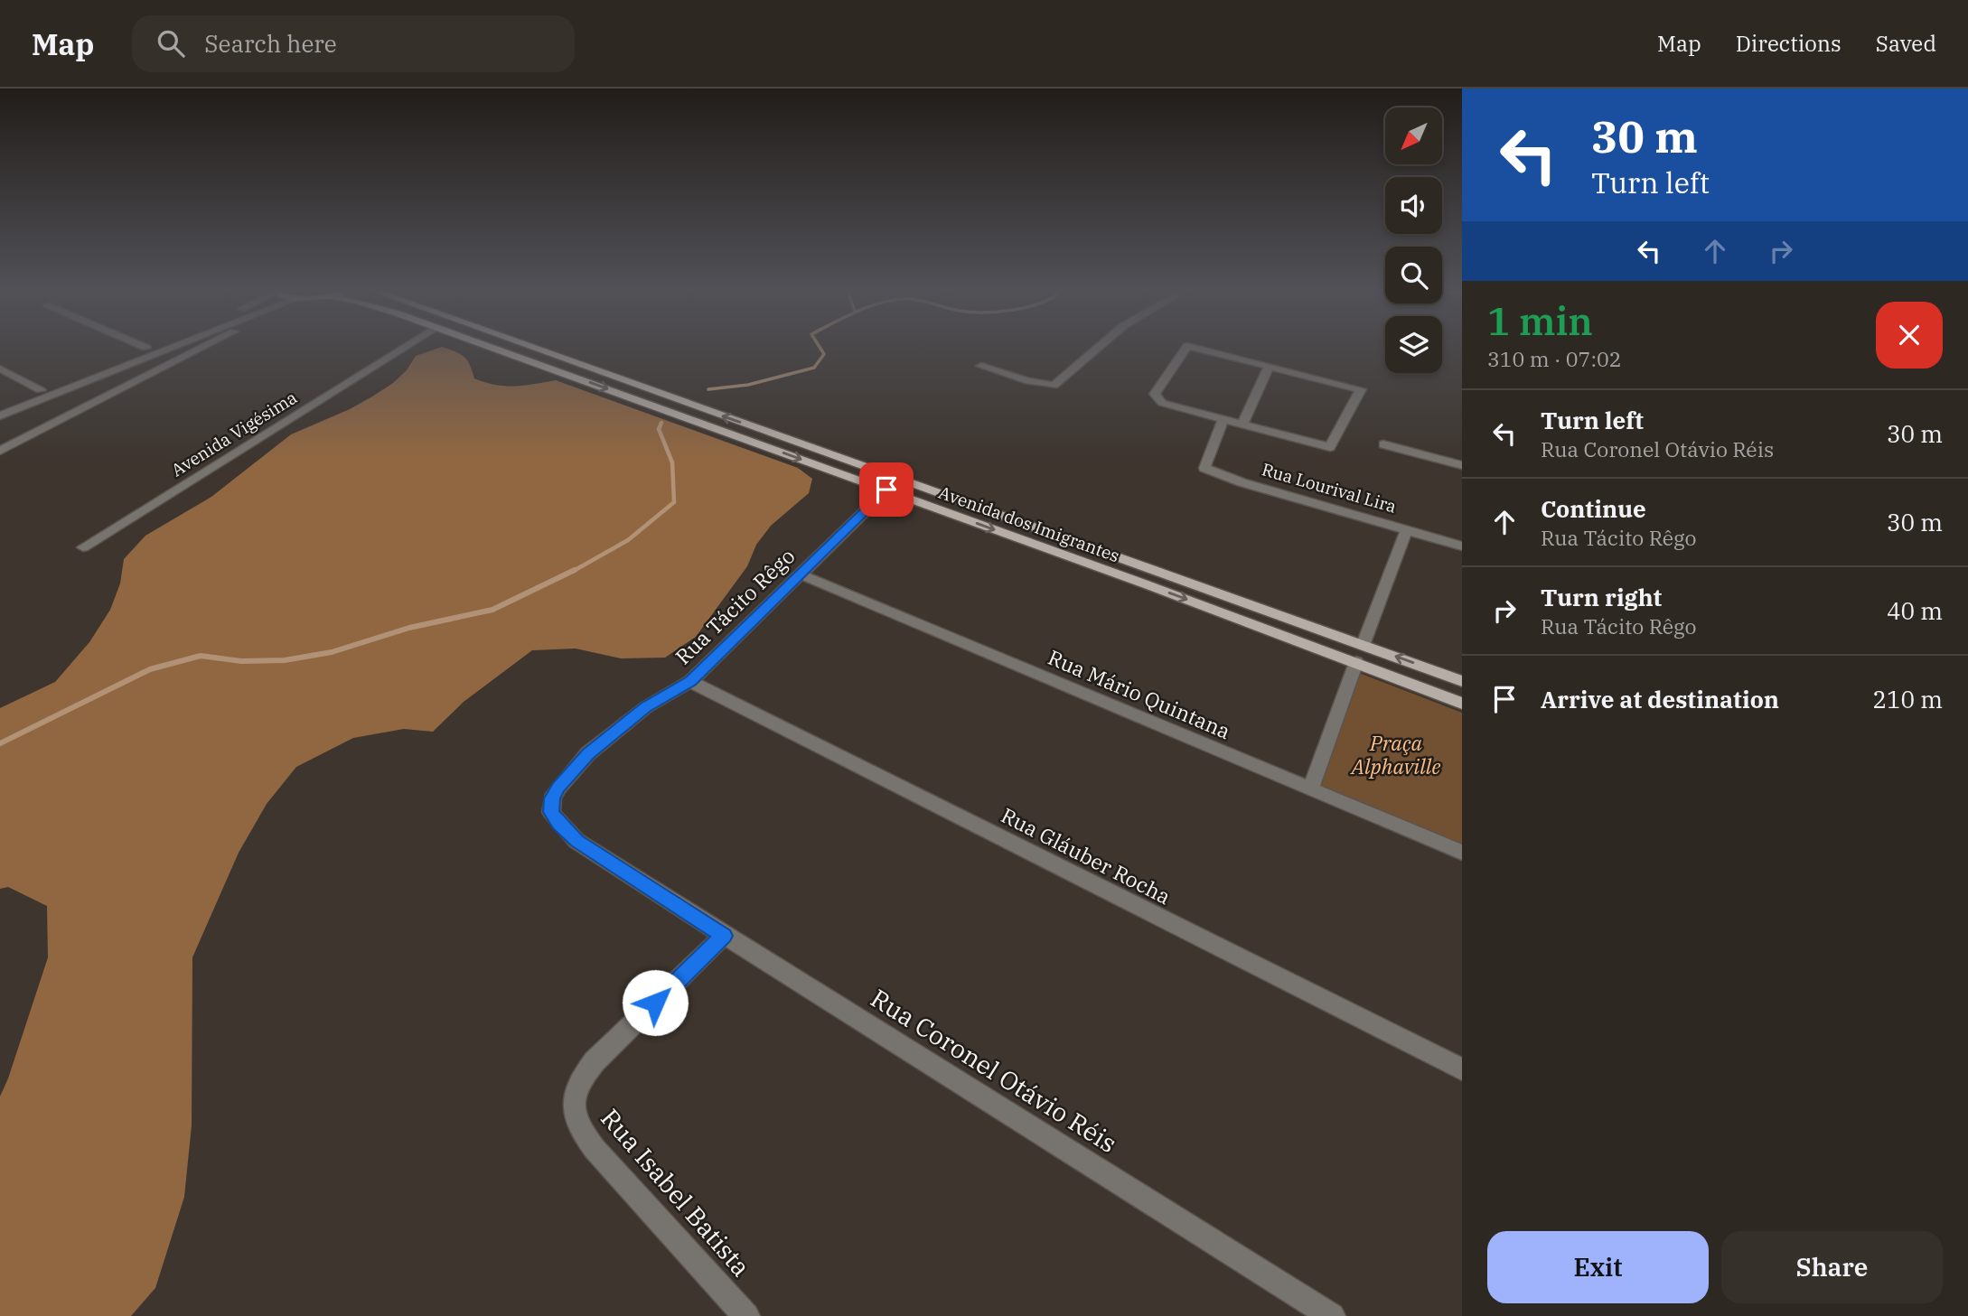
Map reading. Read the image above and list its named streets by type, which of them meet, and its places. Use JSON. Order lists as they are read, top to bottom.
{
  "streets": {
    "main road": ["Avenida dos Imigrantes"],
    "street": [
      "Avenida Vigésima",
      "Rua Lourival Lira",
      "Rua Tácito Rêgo",
      "Rua Mário Quintana",
      "Rua Gláuber Rocha",
      "Rua Coronel Otávio Réis",
      "Rua Isabel Batista"
    ]
  },
  "crossings": [
    ["Rua Lourival Lira", "Avenida dos Imigrantes"],
    ["Avenida dos Imigrantes", "Rua Tácito Rêgo"],
    ["Rua Tácito Rêgo", "Rua Mário Quintana"],
    ["Rua Tácito Rêgo", "Rua Gláuber Rocha"],
    ["Rua Tácito Rêgo", "Rua Coronel Otávio Réis"],
    ["Rua Coronel Otávio Réis", "Rua Isabel Batista"]
  ],
  "parks": ["Praça Alphaville"],
  "north": "bottom left",
  "page": {
    "header": "Map",
    "search": "Search here",
    "nav": ["Map", "Directions", "Saved"],
    "turn": ["30 m", "Turn left"],
    "heading": ["1 min", "310 m · 07:02"],
    "list": [
      {
        "name": "Turn left",
        "note": "Rua Coronel Otávio Réis",
        "value": "30 m"
      },
      {
        "name": "Continue",
        "note": "Rua Tácito Rêgo",
        "value": "30 m"
      },
      {
        "name": "Turn right",
        "note": "Rua Tácito Rêgo",
        "value": "40 m"
      },
      {
        "name": "Arrive at destination",
        "value": "210 m"
      }
    ],
    "buttons": ["Exit", "Share"]
  }
}
